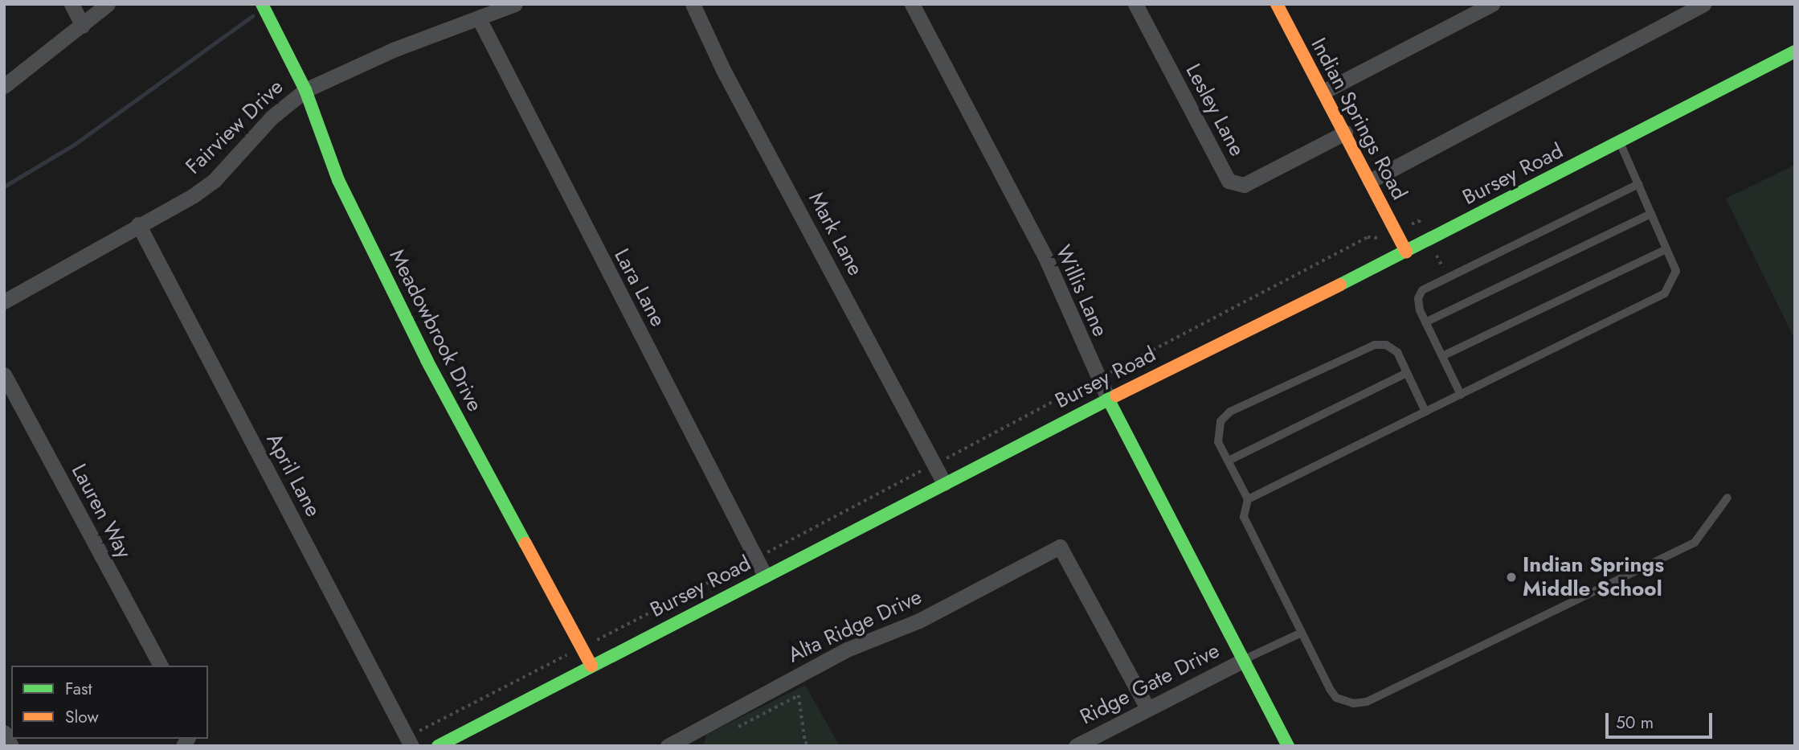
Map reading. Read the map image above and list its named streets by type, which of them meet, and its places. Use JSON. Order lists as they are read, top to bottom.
{
  "streets": {
    "street": [
      "Lesley Lane",
      "Indian Springs Road",
      "Fairview Drive",
      "Bursey Road",
      "Mark Lane",
      "Lara Lane",
      "Willis Lane",
      "Meadowbrook Drive",
      "April Lane",
      "Lauren Way",
      "Alta Ridge Drive",
      "Ridge Gate Drive"
    ]
  },
  "crossings": [
    ["Lesley Lane", "Indian Springs Road"],
    ["Indian Springs Road", "Bursey Road"],
    ["Fairview Drive", "Lara Lane"],
    ["Fairview Drive", "Meadowbrook Drive"],
    ["Fairview Drive", "April Lane"],
    ["Bursey Road", "Mark Lane"],
    ["Bursey Road", "Lara Lane"],
    ["Bursey Road", "Willis Lane"],
    ["Bursey Road", "Meadowbrook Drive"],
    ["Willis Lane", "Ridge Gate Drive"],
    ["Alta Ridge Drive", "Ridge Gate Drive"]
  ],
  "places": ["Indian Springs Middle School"],
  "legend": ["Fast", "Slow"],
  "scale_bar": "50 m"
}
